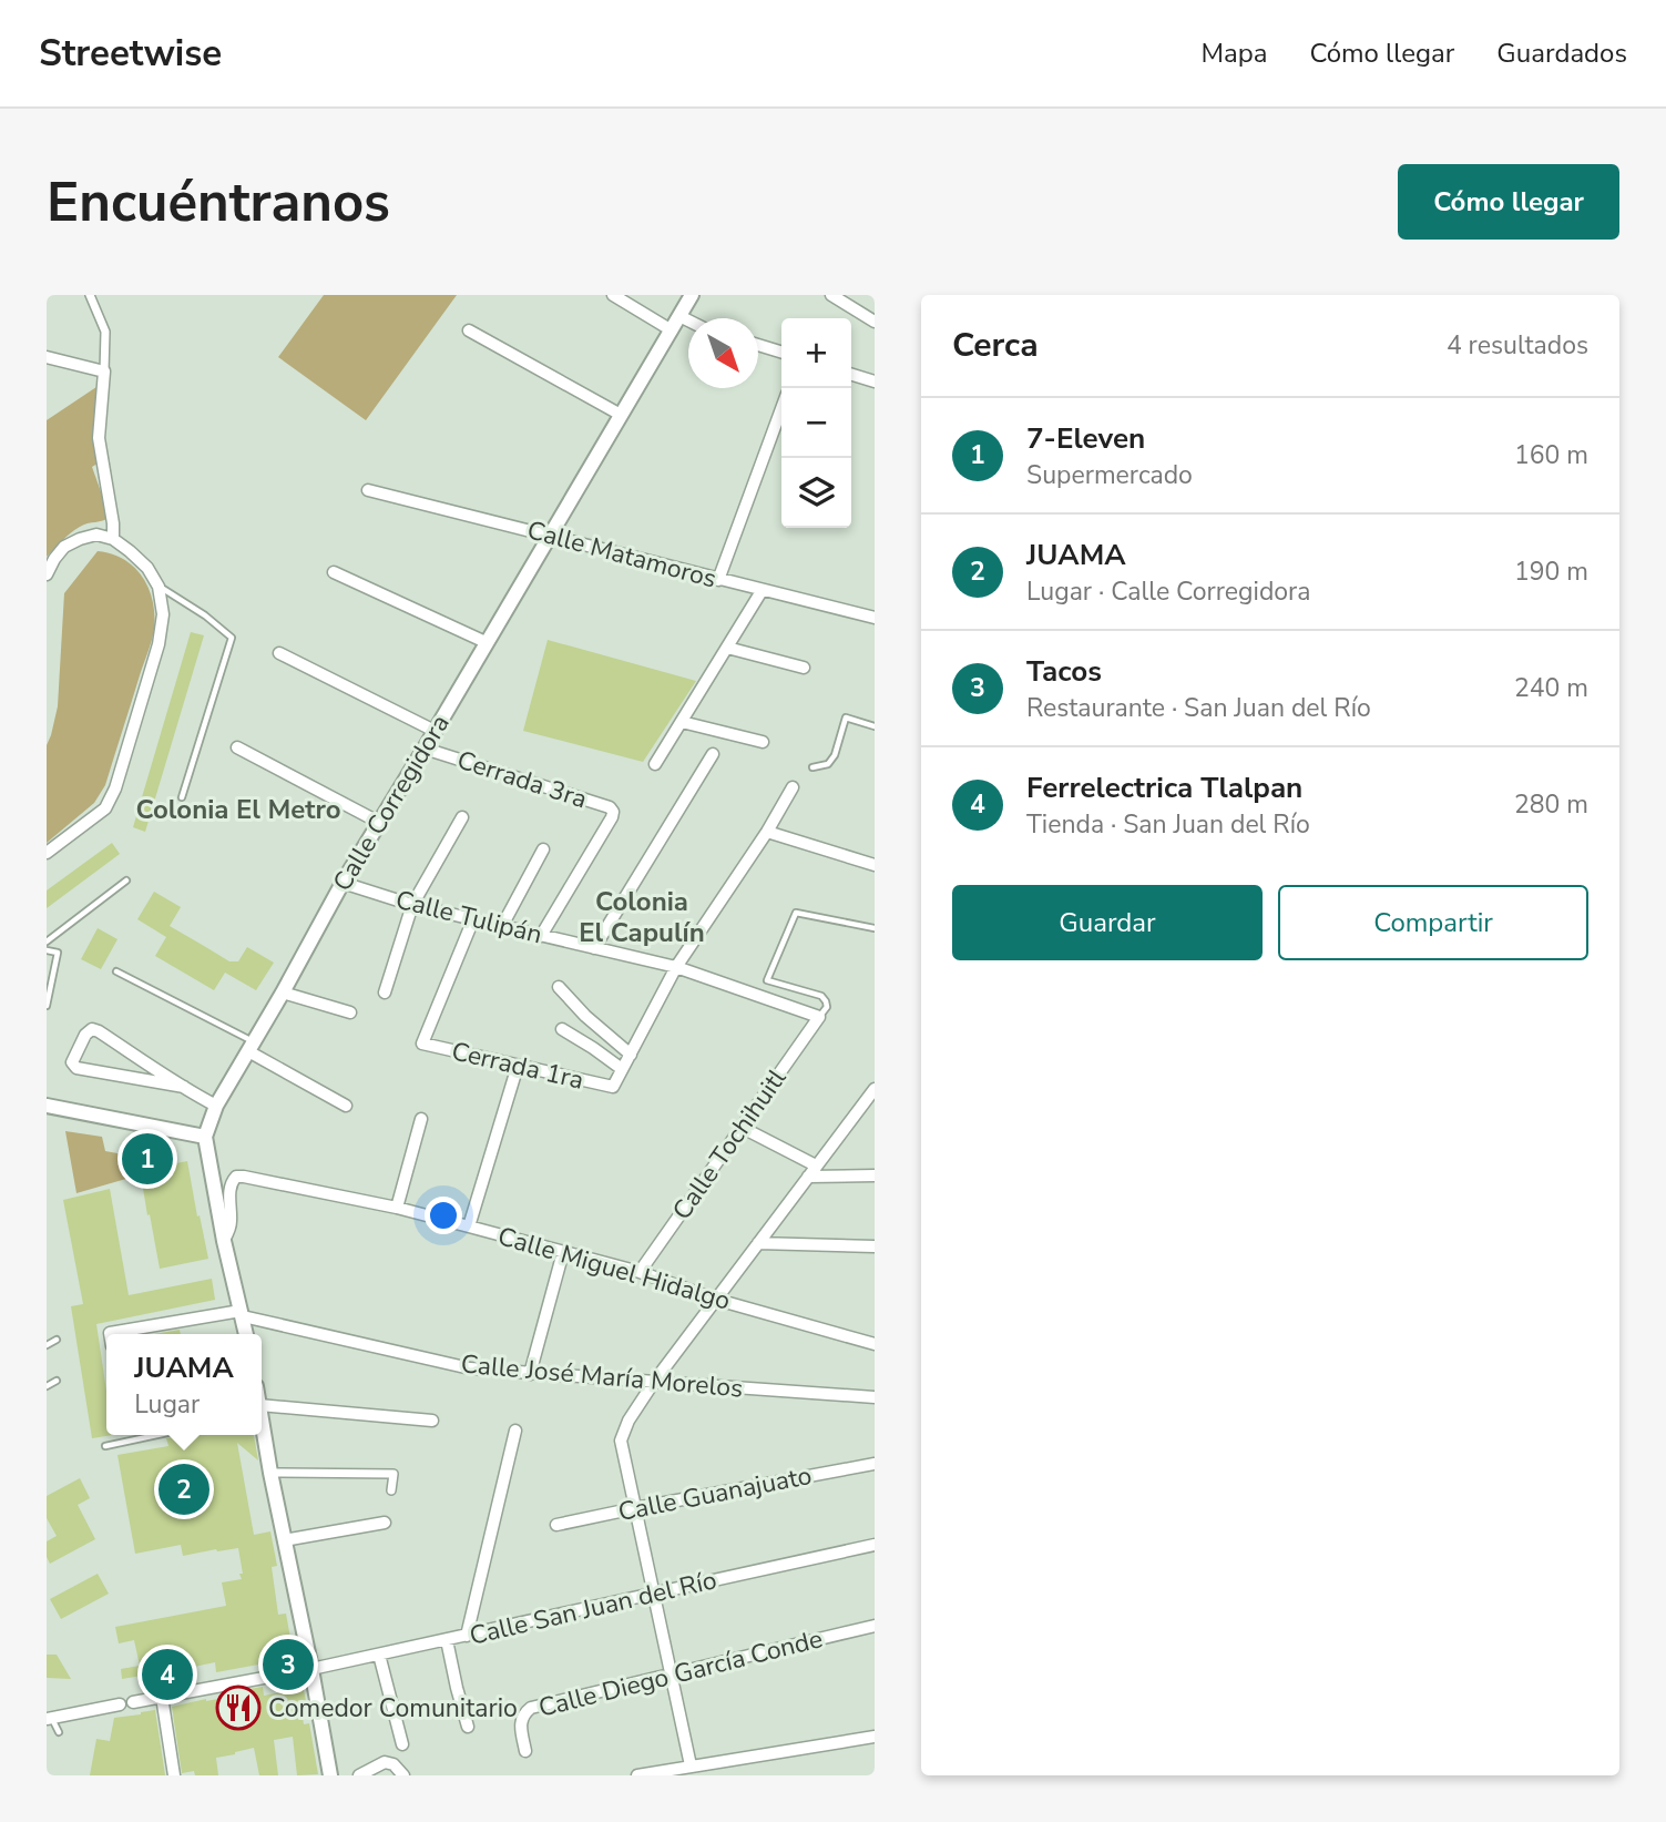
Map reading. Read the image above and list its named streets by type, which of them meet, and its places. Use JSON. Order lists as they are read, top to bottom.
{
  "streets": {
    "street": [
      "Calle Matamoros",
      "Cerrada 3ra",
      "Calle Corregidora",
      "Calle Tulipán",
      "Cerrada 1ra",
      "Calle Tochihuitl",
      "Calle Miguel Hidalgo",
      "Calle José María Morelos",
      "Calle Guanajuato",
      "Calle San Juan del Río",
      "Calle Diego García Conde"
    ]
  },
  "crossings": [
    ["Calle Matamoros", "Calle Corregidora"],
    ["Cerrada 3ra", "Calle Corregidora"],
    ["Cerrada 3ra", "Calle Tulipán"],
    ["Calle Corregidora", "Calle Tulipán"],
    ["Calle Corregidora", "Calle Miguel Hidalgo"],
    ["Calle Corregidora", "Calle José María Morelos"],
    ["Calle Tulipán", "Cerrada 1ra"],
    ["Calle Tulipán", "Calle Tochihuitl"],
    ["Calle Tochihuitl", "Calle Miguel Hidalgo"]
  ],
  "districts": ["Colonia El Metro", "Colonia El Capulín"],
  "places": {
    "restaurant": ["Comedor Comunitario"]
  },
  "north": "bottom right",
  "page": {
    "header": "Streetwise",
    "nav": ["Mapa", "Cómo llegar", "Guardados"],
    "buttons": [
      "Cómo llegar",
      ["Guardar", "Compartir"]
    ],
    "title": "Encuéntranos",
    "heading": ["Cerca", "4 resultados"],
    "map_buttons": ["+", "−"],
    "list": [
      {
        "mark": "1",
        "name": "7-Eleven",
        "note": "Supermercado",
        "value": "160 m"
      },
      {
        "mark": "2",
        "name": "JUAMA",
        "note": "Lugar · Calle Corregidora",
        "value": "190 m"
      },
      {
        "mark": "3",
        "name": "Tacos",
        "note": "Restaurante · San Juan del Río",
        "value": "240 m"
      },
      {
        "mark": "4",
        "name": "Ferrelectrica Tlalpan",
        "note": "Tienda · San Juan del Río",
        "value": "280 m"
      }
    ],
    "pins": [
      "1",
      "2",
      "3",
      "4"
    ],
    "popup": ["JUAMA", "Lugar"]
  }
}
